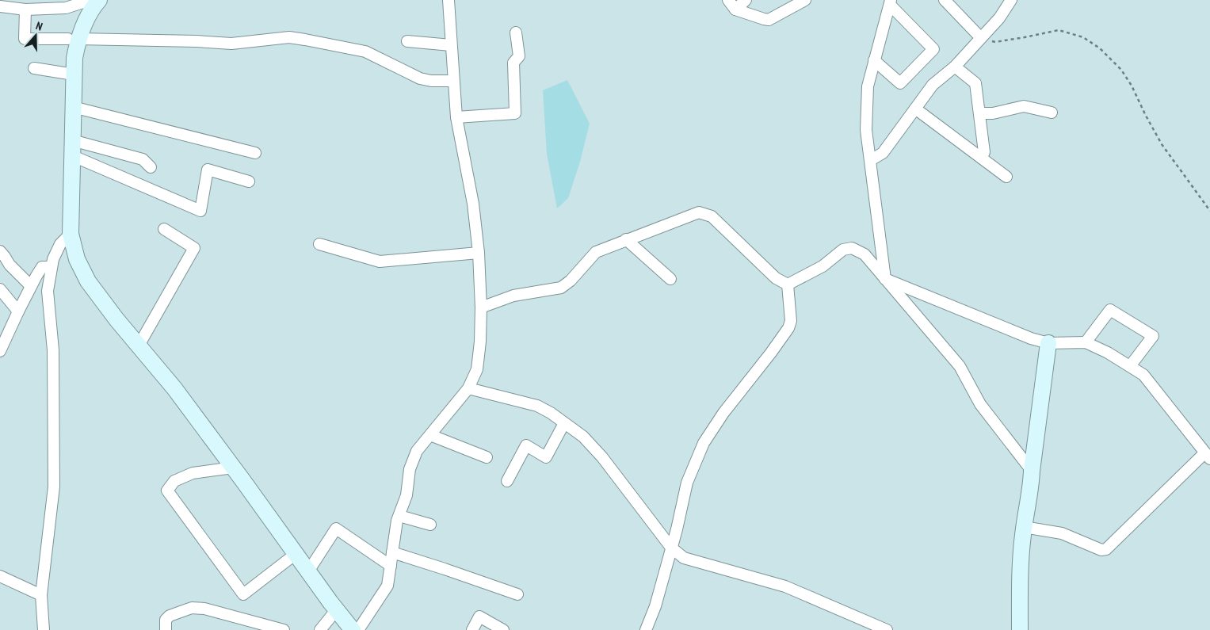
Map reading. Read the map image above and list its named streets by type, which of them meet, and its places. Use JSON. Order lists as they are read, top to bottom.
{
  "north": "top"
}
